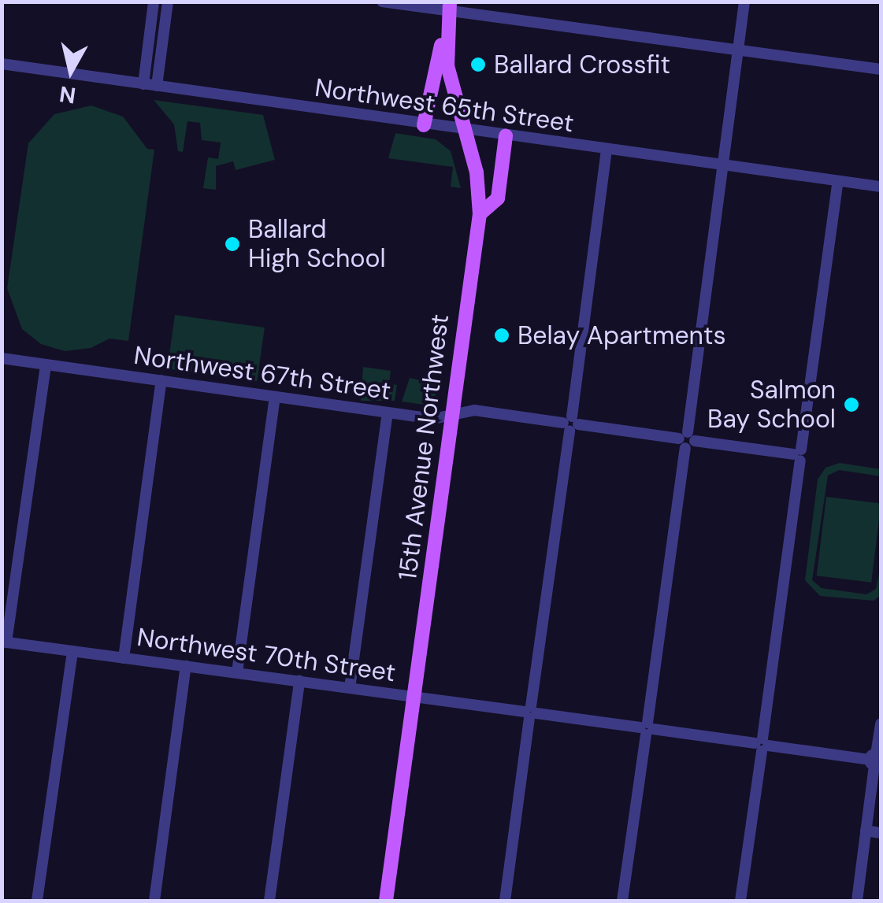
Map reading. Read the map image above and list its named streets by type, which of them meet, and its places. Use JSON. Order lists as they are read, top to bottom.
{
  "streets": {
    "main road": ["15th Avenue Northwest"],
    "street": ["Northwest 65th Street", "Northwest 67th Street", "Northwest 70th Street"]
  },
  "crossings": [
    ["Northwest 65th Street", "15th Avenue Northwest"],
    ["Northwest 67th Street", "15th Avenue Northwest"],
    ["15th Avenue Northwest", "Northwest 70th Street"]
  ],
  "places": [
    "Ballard Crossfit",
    "Ballard High School",
    "Belay Apartments",
    "Salmon Bay School"
  ],
  "north": "bottom"
}
